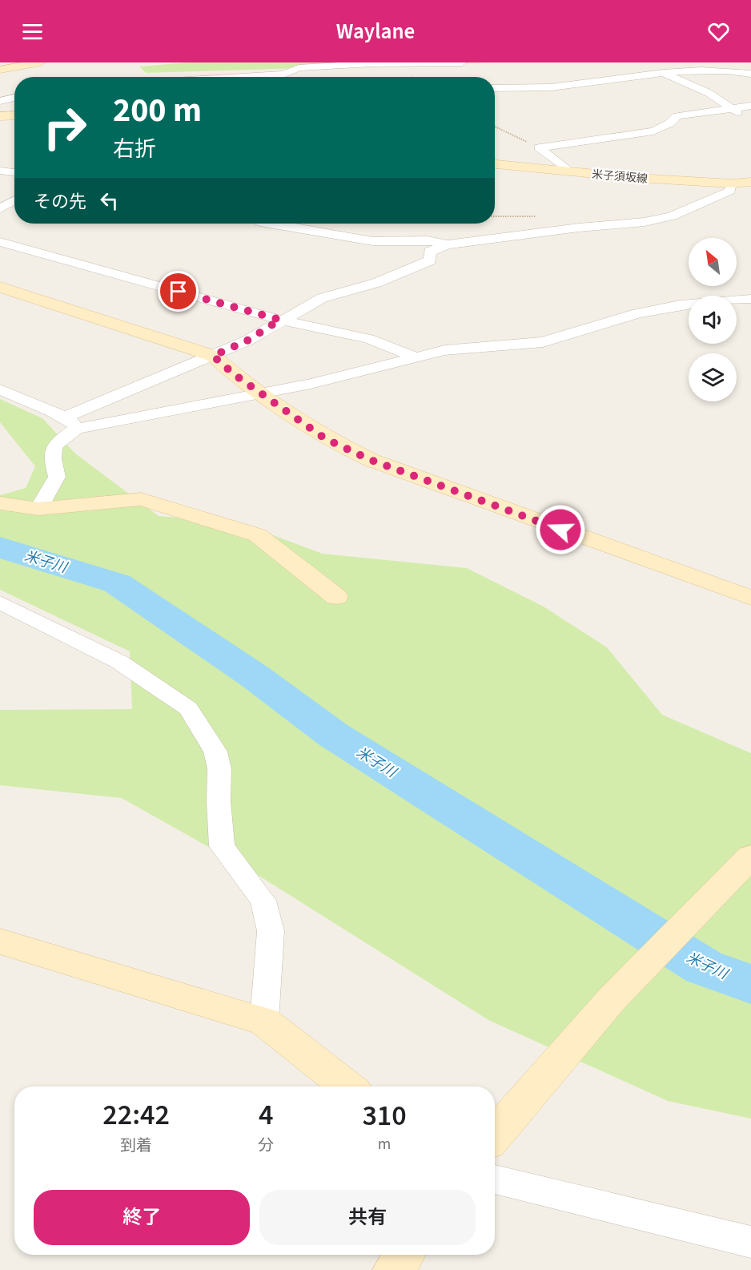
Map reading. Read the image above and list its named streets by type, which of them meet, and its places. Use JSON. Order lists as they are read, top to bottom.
{
  "streets": {
    "street": ["米子須坂線"]
  },
  "water": ["米子川"],
  "north": "top left",
  "page": {
    "header": "Waylane",
    "turn": ["200 m", "右折"],
    "then": "その先",
    "eta": [
      "22:42",
      "到着",
      "4",
      "分",
      "310",
      "m"
    ],
    "buttons": ["終了", "共有"]
  }
}
